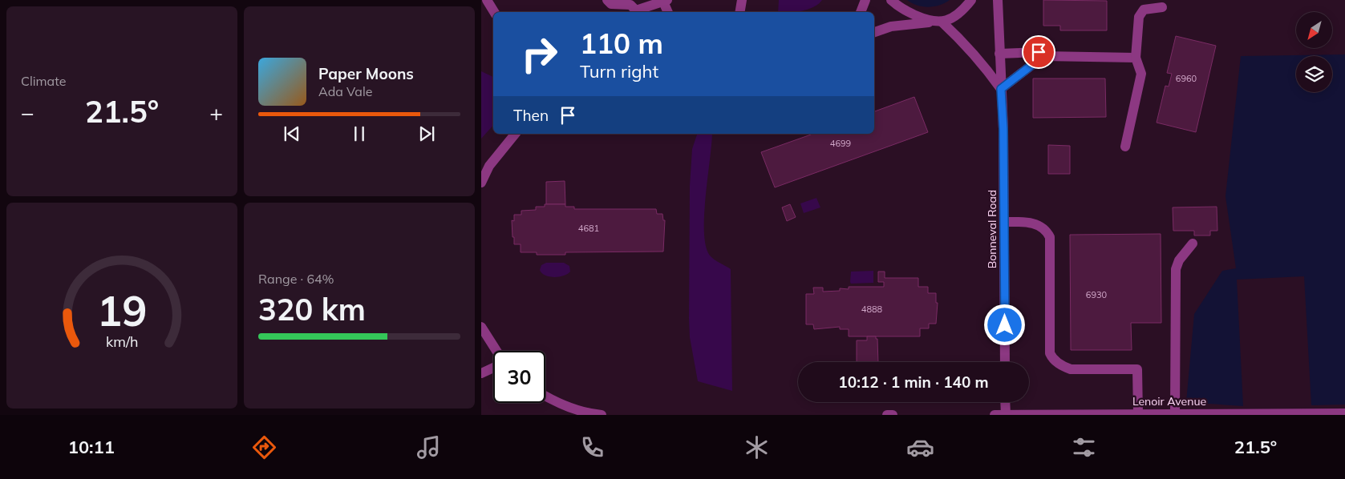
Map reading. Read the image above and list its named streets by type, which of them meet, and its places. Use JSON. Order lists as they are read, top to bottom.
{
  "streets": {
    "street": ["Bonneval Road", "Lenoir Avenue"]
  },
  "house_numbers": [
    "6960",
    "4699",
    "4681",
    "6930",
    "4888"
  ],
  "north": "bottom left",
  "page": {
    "tile": [
      "Climate",
      ["Range · 64%", "320 km"]
    ],
    "turn": ["110 m", "Turn right"],
    "song": ["Paper Moons", "Ada Vale"],
    "heat": ["−", "21.5°", "+"],
    "then": "Then",
    "limit": "30",
    "trip": "10:12 · 1 min · 140 m",
    "tabs": ["10:11", "21.5°"],
    "gauge": ["19", "km/h"]
  }
}
